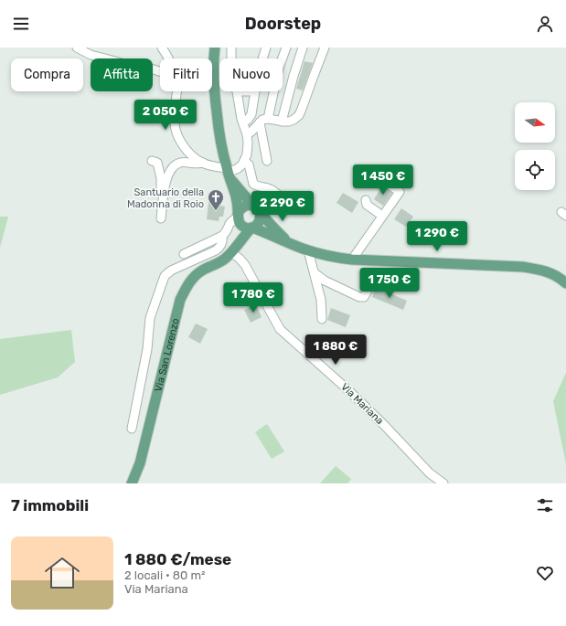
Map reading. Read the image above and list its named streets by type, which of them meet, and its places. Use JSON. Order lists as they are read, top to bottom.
{
  "streets": {
    "main road": ["Via San Lorenzo"],
    "street": ["Via Mariana"]
  },
  "crossings": [
    ["Via San Lorenzo", "Via Mariana"]
  ],
  "places": {
    "church": ["Santuario della Madonna di Roio"]
  },
  "north": "right",
  "page": {
    "header": "Doorstep",
    "chip": [
      "Compra",
      "Affitta",
      "Filtri",
      "Nuovo"
    ],
    "price": [
      "2 050 €",
      "1 450 €",
      "2 290 €",
      "1 290 €",
      "1 750 €",
      "1 780 €",
      "1 880 €"
    ],
    "heading": "7 immobili",
    "list": [
      {
        "name": "1 880 €/mese",
        "note": "2 locali · 80 m² · Via Mariana"
      }
    ]
  }
}
